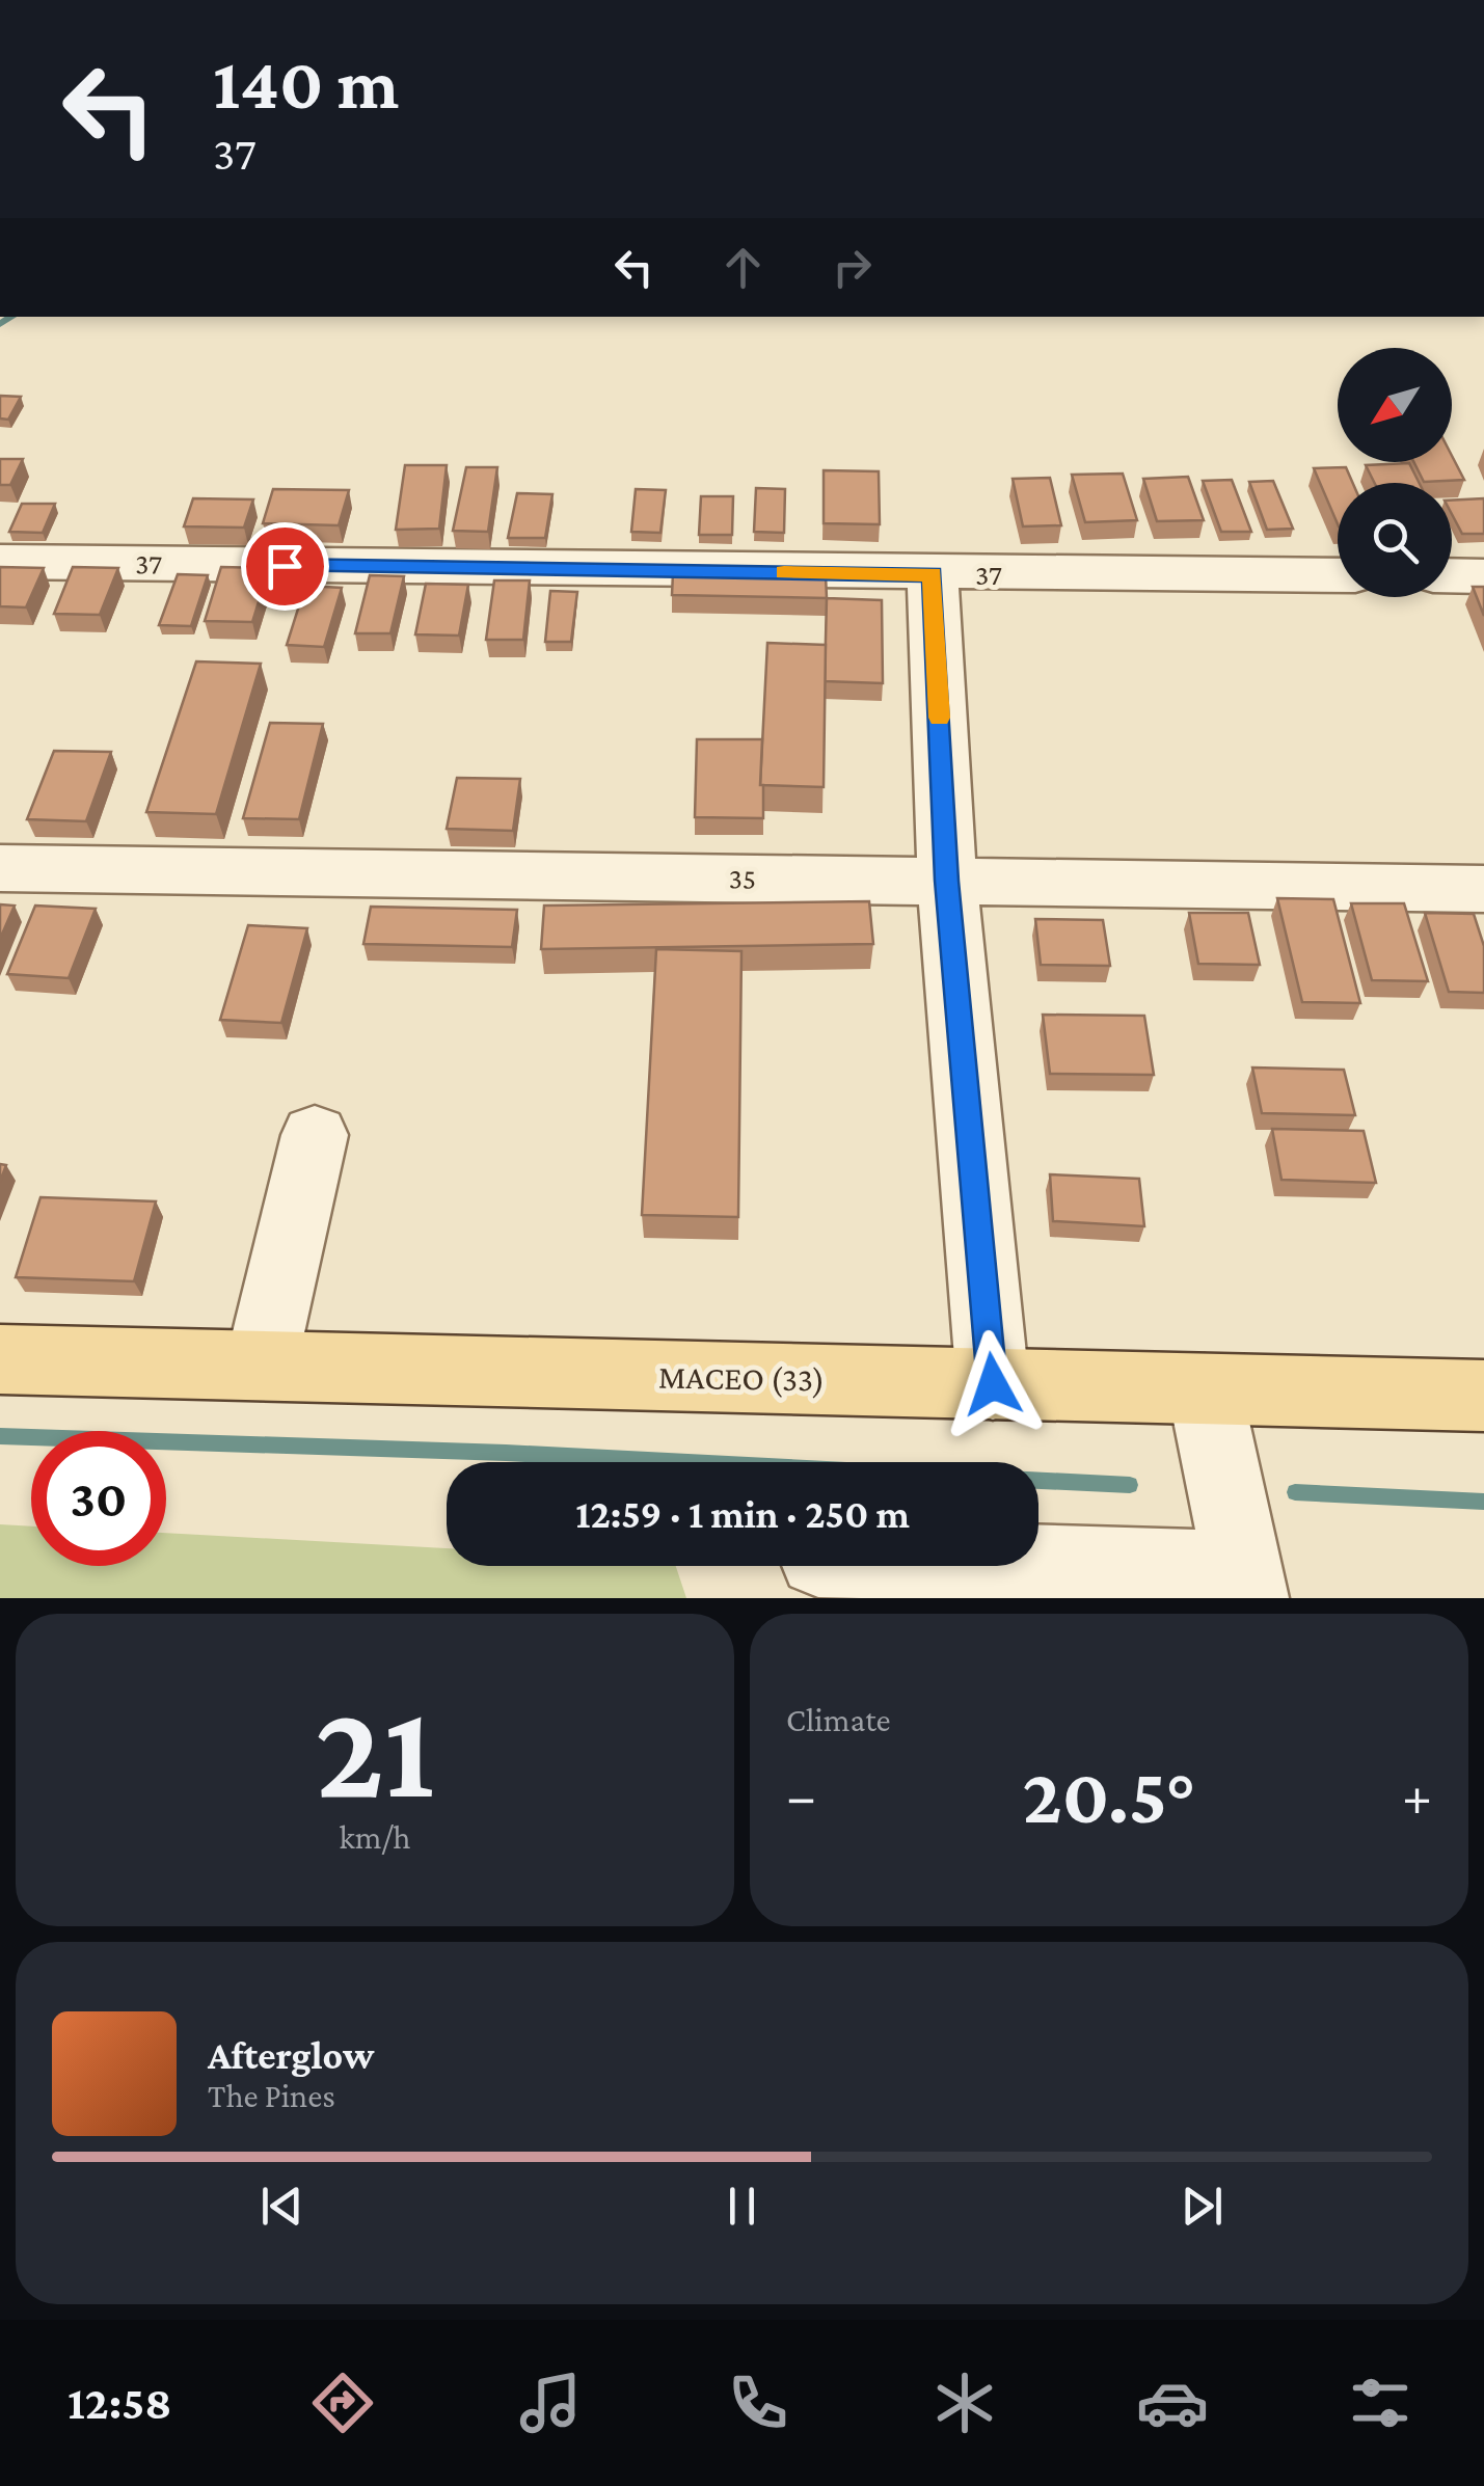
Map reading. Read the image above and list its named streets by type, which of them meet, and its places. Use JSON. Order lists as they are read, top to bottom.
{
  "streets": {
    "main road": ["MACEO (33)"],
    "street": ["37", "35"]
  },
  "north": "bottom left",
  "page": {
    "turn": ["140 m", "37"],
    "limit": "30",
    "trip": "12:59 · 1 min · 250 m",
    "tile": [
      ["21", "km/h"],
      "Climate"
    ],
    "heat": ["−", "20.5°", "+"],
    "song": ["Afterglow", "The Pines"],
    "tabs": "12:58"
  }
}
